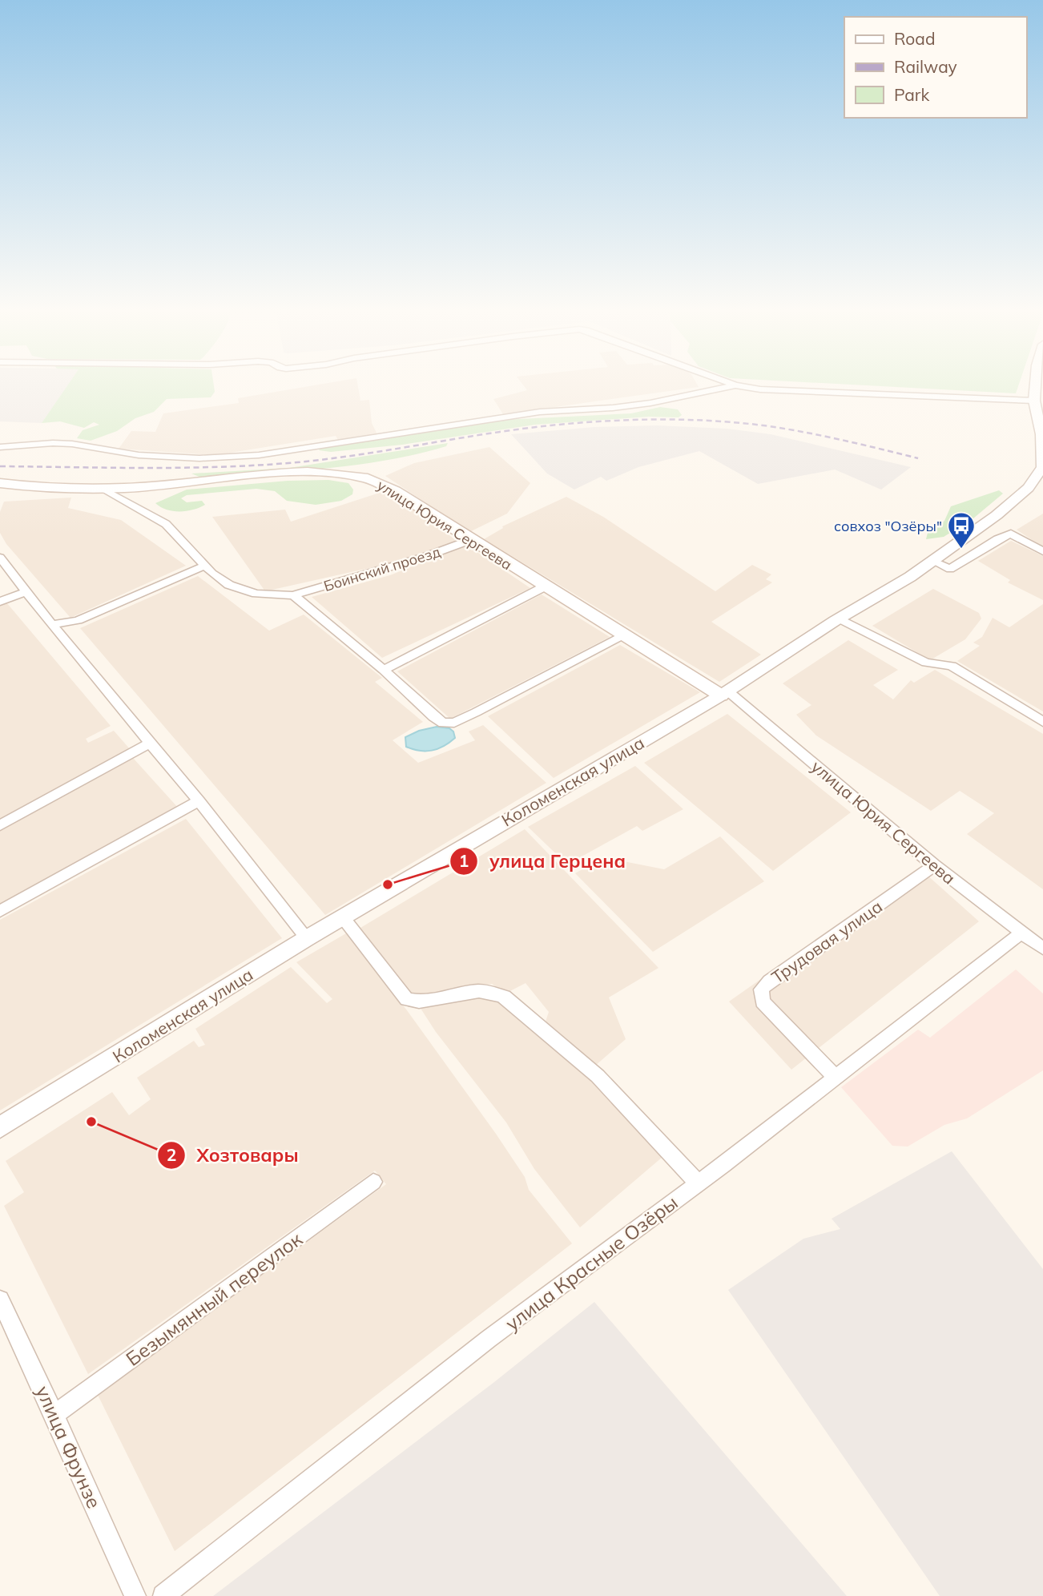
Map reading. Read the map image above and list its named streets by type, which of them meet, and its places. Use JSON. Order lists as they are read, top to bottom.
{
  "streets": {
    "main road": ["улица Юрия Сергеева"],
    "street": [
      "Боинский проезд",
      "Коломенская улица",
      "Трудовая улица",
      "улица Красные Озёры",
      "Безымянный переулок",
      "улица Фрунзе"
    ]
  },
  "crossings": [
    ["улица Юрия Сергеева", "Боинский проезд"],
    ["улица Юрия Сергеева", "Коломенская улица"],
    ["улица Юрия Сергеева", "Трудовая улица"],
    ["улица Юрия Сергеева", "улица Красные Озёры"],
    ["Трудовая улица", "улица Красные Озёры"],
    ["Безымянный переулок", "улица Фрунзе"]
  ],
  "places": {
    "bus stop": ["совхоз \"Озёры\""],
    "other": ["улица Герцена", "Хозтовары"]
  },
  "legend": ["Road", "Railway", "Park"]
}
